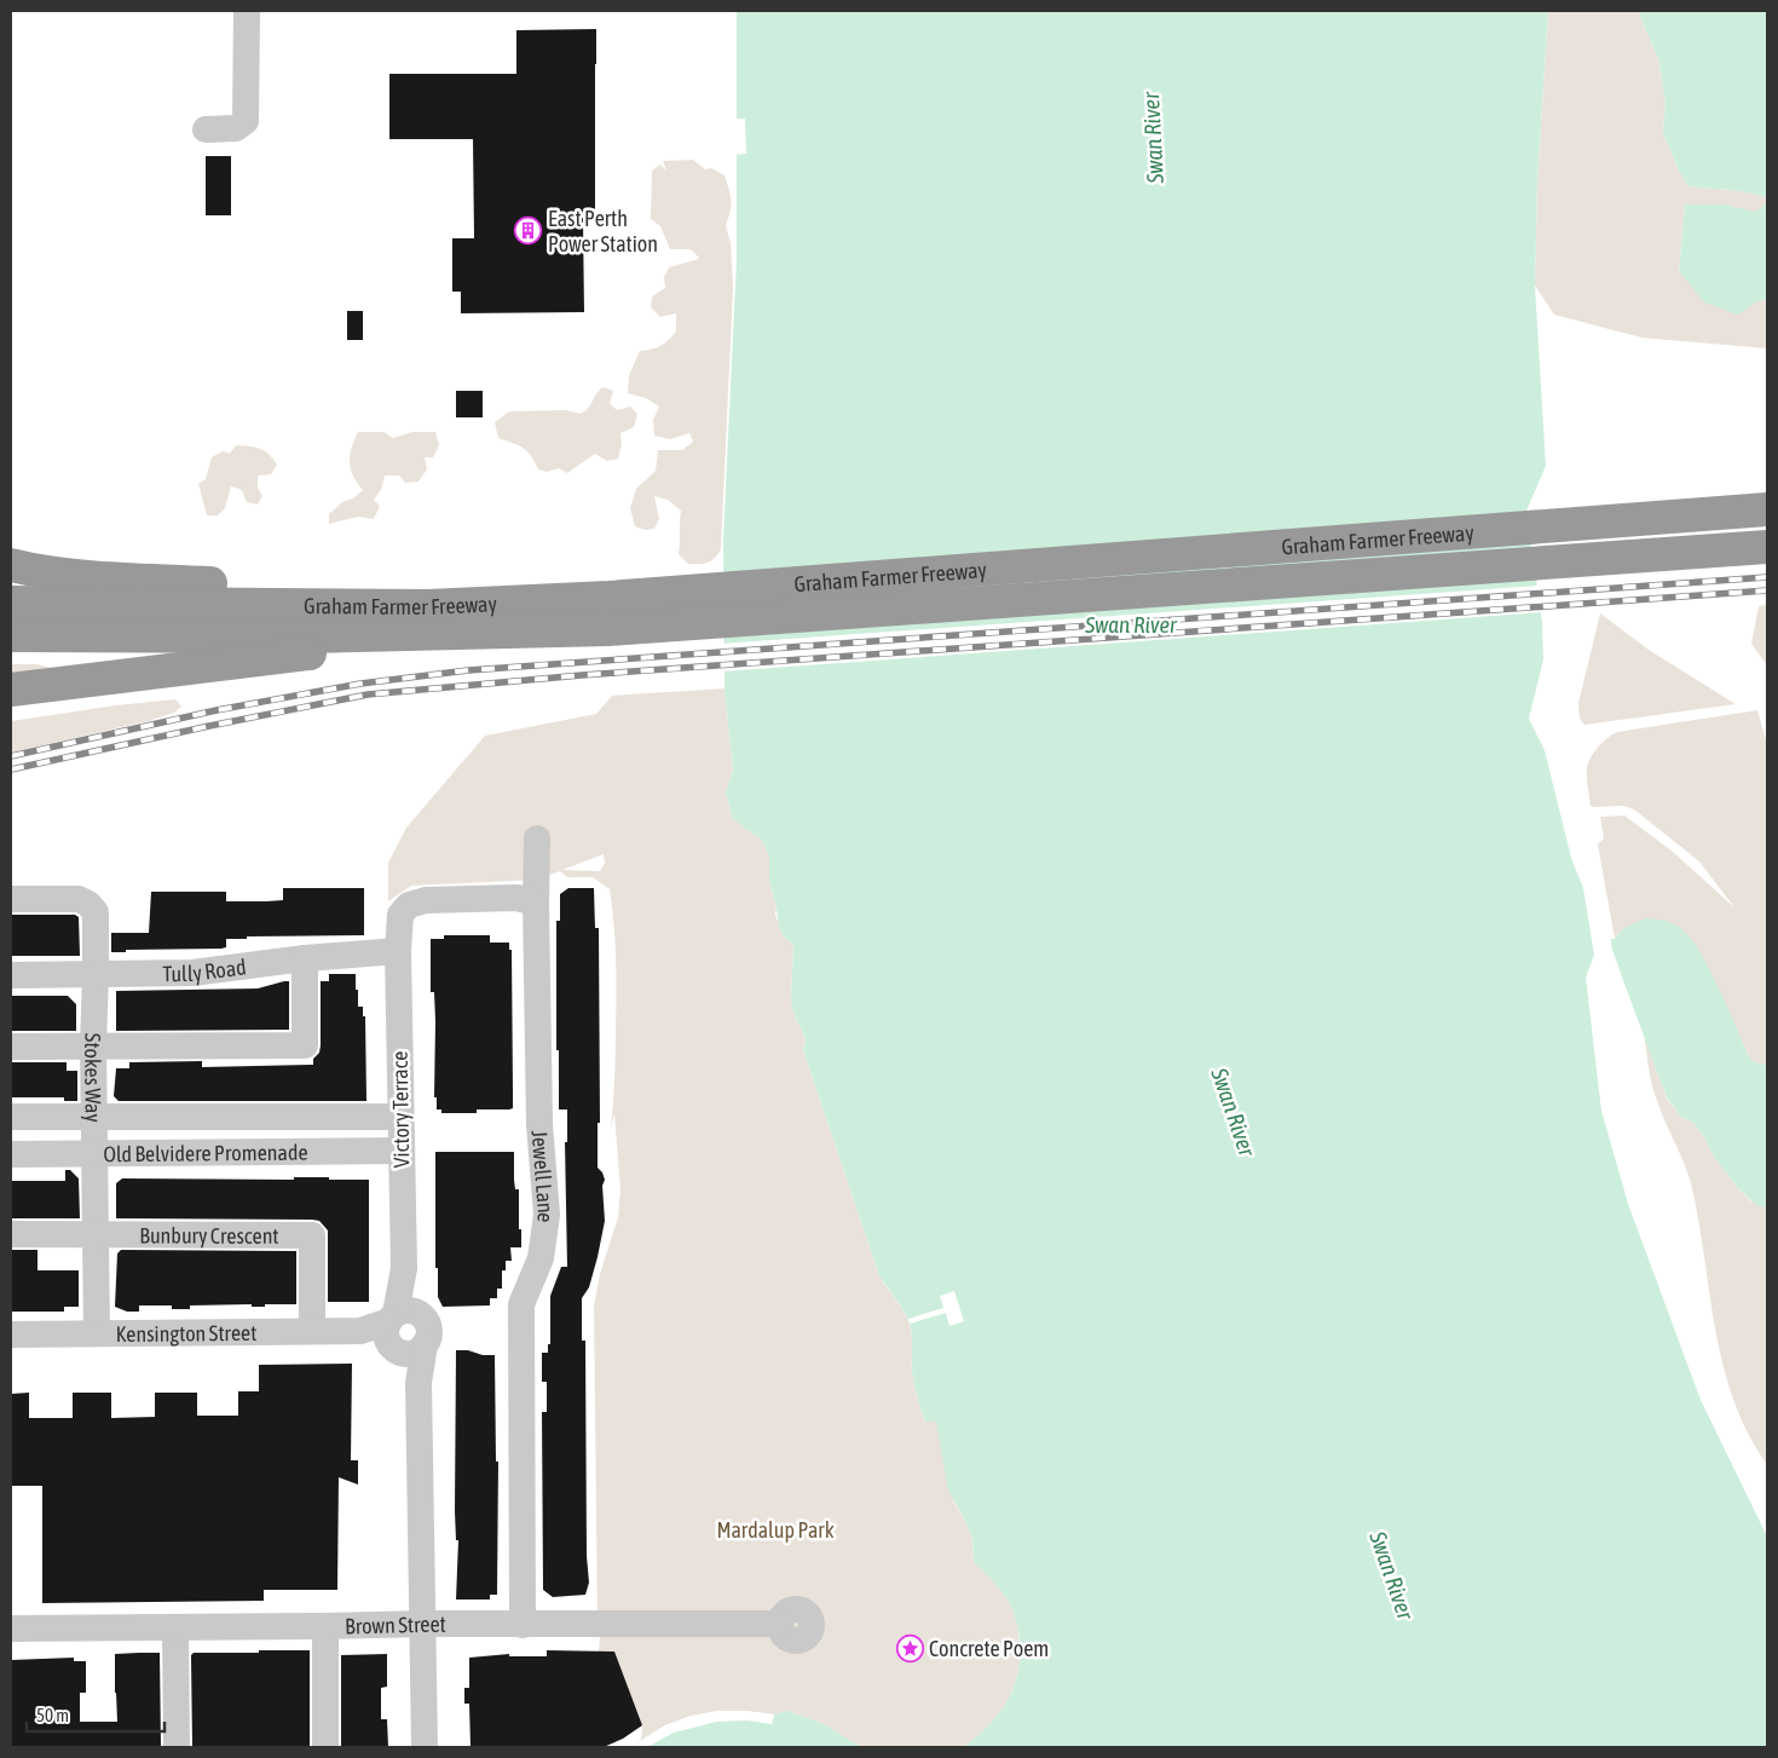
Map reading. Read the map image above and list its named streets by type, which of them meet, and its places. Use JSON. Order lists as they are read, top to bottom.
{
  "streets": {
    "highway": ["Graham Farmer Freeway"],
    "street": [
      "Tully Road",
      "Stokes Way",
      "Victory Terrace",
      "Old Belvidere Promenade",
      "Jewell Lane",
      "Bunbury Crescent",
      "Kensington Street",
      "Brown Street"
    ]
  },
  "crossings": [
    ["Tully Road", "Stokes Way"],
    ["Tully Road", "Victory Terrace"],
    ["Stokes Way", "Old Belvidere Promenade"],
    ["Stokes Way", "Bunbury Crescent"],
    ["Stokes Way", "Kensington Street"],
    ["Victory Terrace", "Old Belvidere Promenade"],
    ["Victory Terrace", "Kensington Street"],
    ["Victory Terrace", "Brown Street"],
    ["Jewell Lane", "Brown Street"],
    ["Bunbury Crescent", "Kensington Street"]
  ],
  "water": ["Swan River"],
  "parks": ["Mardalup Park"],
  "places": {
    "building": ["East Perth Power Station"],
    "place": ["Concrete Poem"]
  },
  "scale_bar": "50 m"
}
